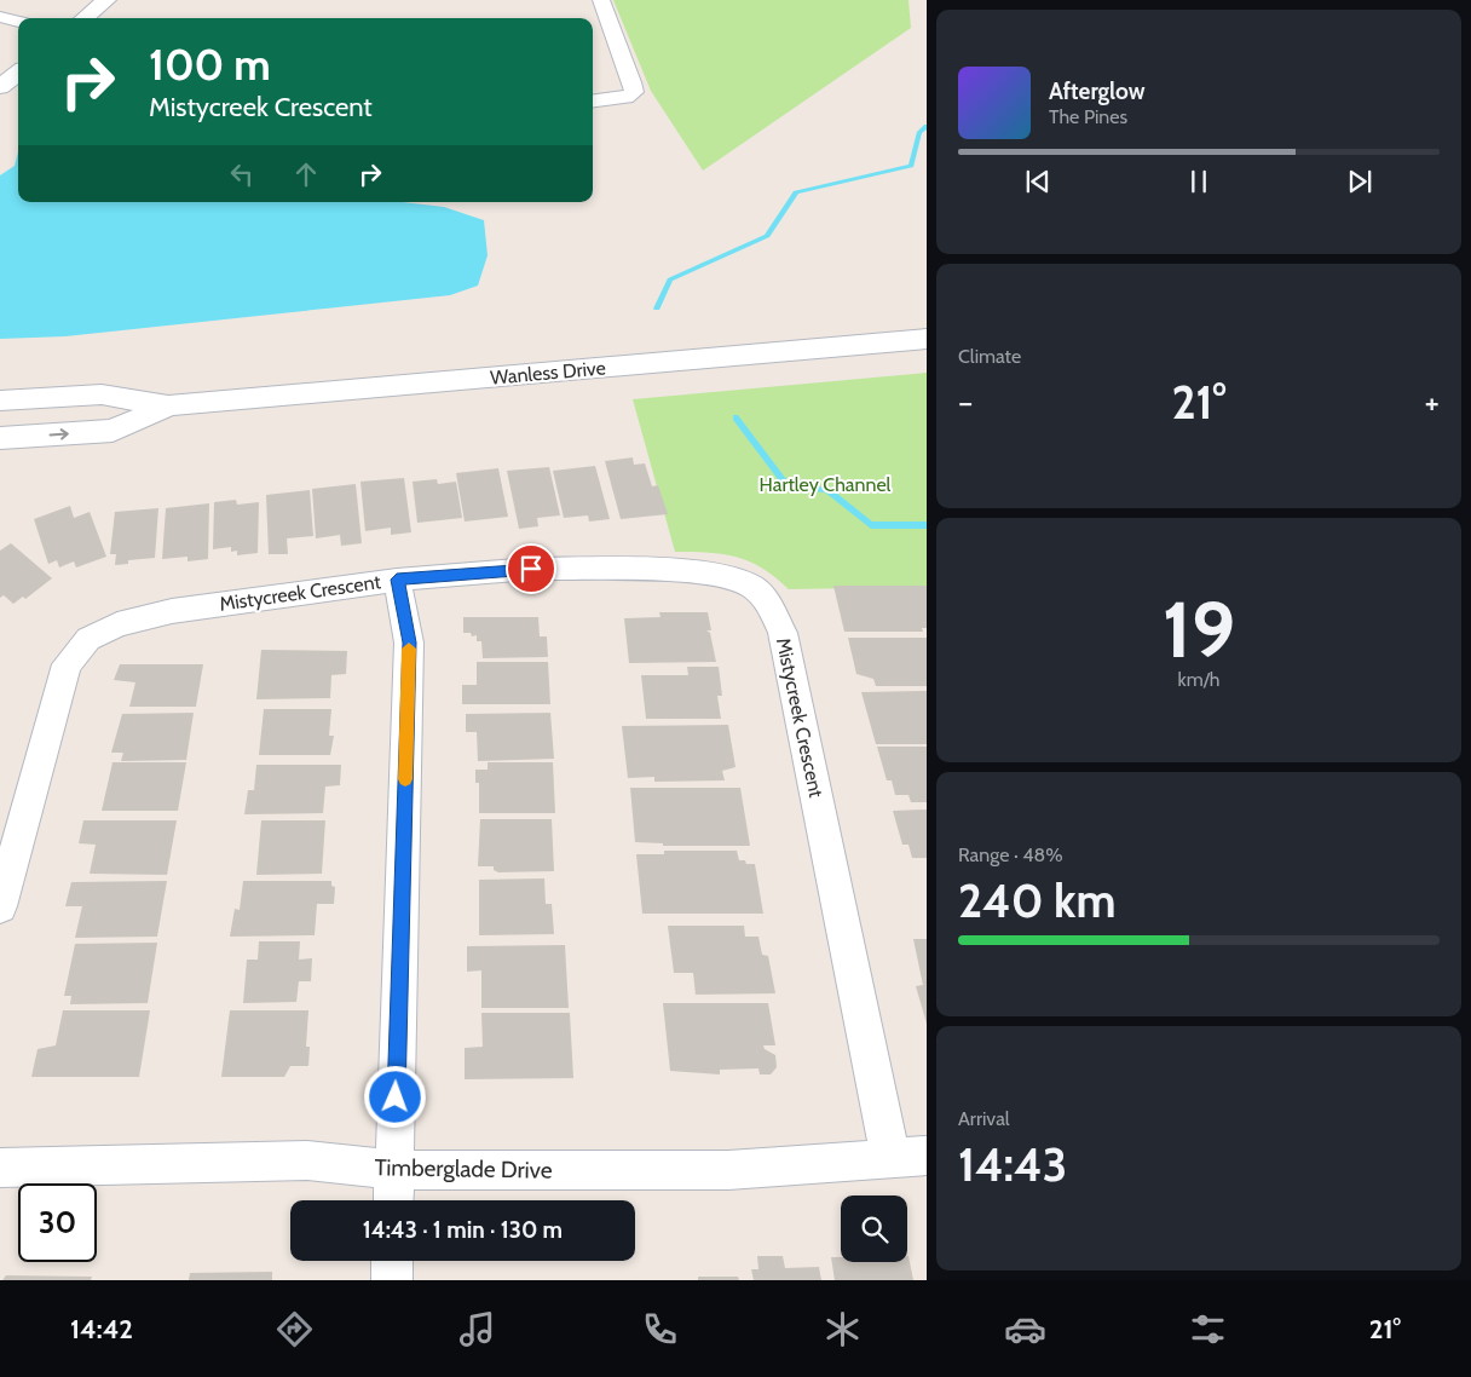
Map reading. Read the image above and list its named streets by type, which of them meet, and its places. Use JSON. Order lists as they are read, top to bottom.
{
  "streets": {
    "main road": ["Wanless Drive"],
    "street": ["Mistycreek Crescent", "Timberglade Drive"]
  },
  "crossings": [
    ["Mistycreek Crescent", "Timberglade Drive"]
  ],
  "parks": ["Hartley Channel"],
  "page": {
    "turn": ["100 m", "Mistycreek Crescent"],
    "song": ["Afterglow", "The Pines"],
    "tile": [
      "Climate",
      ["19", "km/h"],
      ["Range · 48%", "240 km"],
      ["Arrival", "14:43"]
    ],
    "heat": ["−", "21°", "+"],
    "limit": "30",
    "trip": "14:43 · 1 min · 130 m",
    "tabs": ["14:42", "21°"]
  }
}
